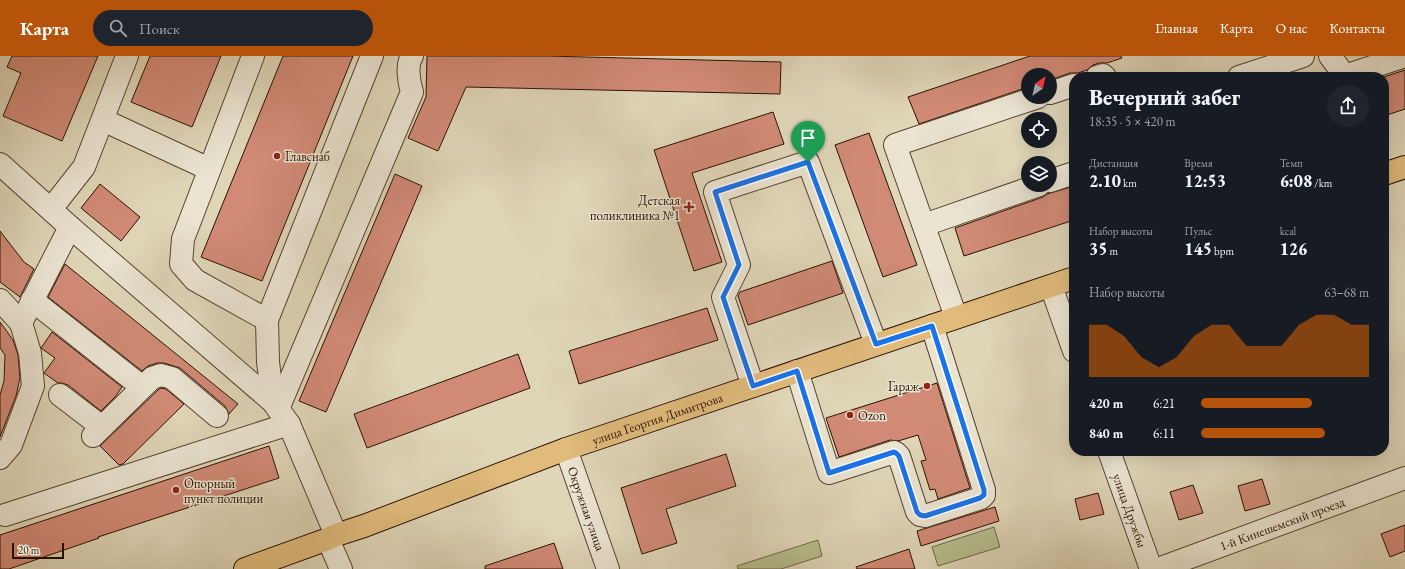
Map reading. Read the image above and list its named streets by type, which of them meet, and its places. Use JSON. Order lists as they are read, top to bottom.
{
  "streets": {
    "main road": ["улица Георгия Димитрова"],
    "street": ["Окружная улица", "улица Дружбы", "1-й Кинешемский проезд"]
  },
  "crossings": [
    ["улица Георгия Димитрова", "Окружная улица"]
  ],
  "places": {
    "other": [
      "Главснаб",
      "Гараж",
      "Ozon",
      "Опорный пункт полиции"
    ],
    "health": ["Детская поликлиника №1"]
  },
  "scale_bar": "20 m",
  "north": "top right",
  "page": {
    "header": "Карта",
    "search": "Поиск",
    "nav": [
      "Главная",
      "Карта",
      "О нас",
      "Контакты"
    ],
    "heading": ["Вечерний забег", "18:35 · 5 × 420 m"],
    "stats": [
      ["Дистанция", "2.10 km"],
      ["Время", "12:53"],
      ["Темп", "6:08 /km"],
      ["Набор высоты", "35 m"],
      ["Пульс", "145 bpm"],
      ["kcal", "126"]
    ],
    "chart": ["Набор высоты", "63–68 m"],
    "list": [
      {
        "name": "420 m",
        "note": "6:21"
      },
      {
        "name": "840 m",
        "note": "6:11"
      }
    ],
    "scale": "20 m"
  }
}
